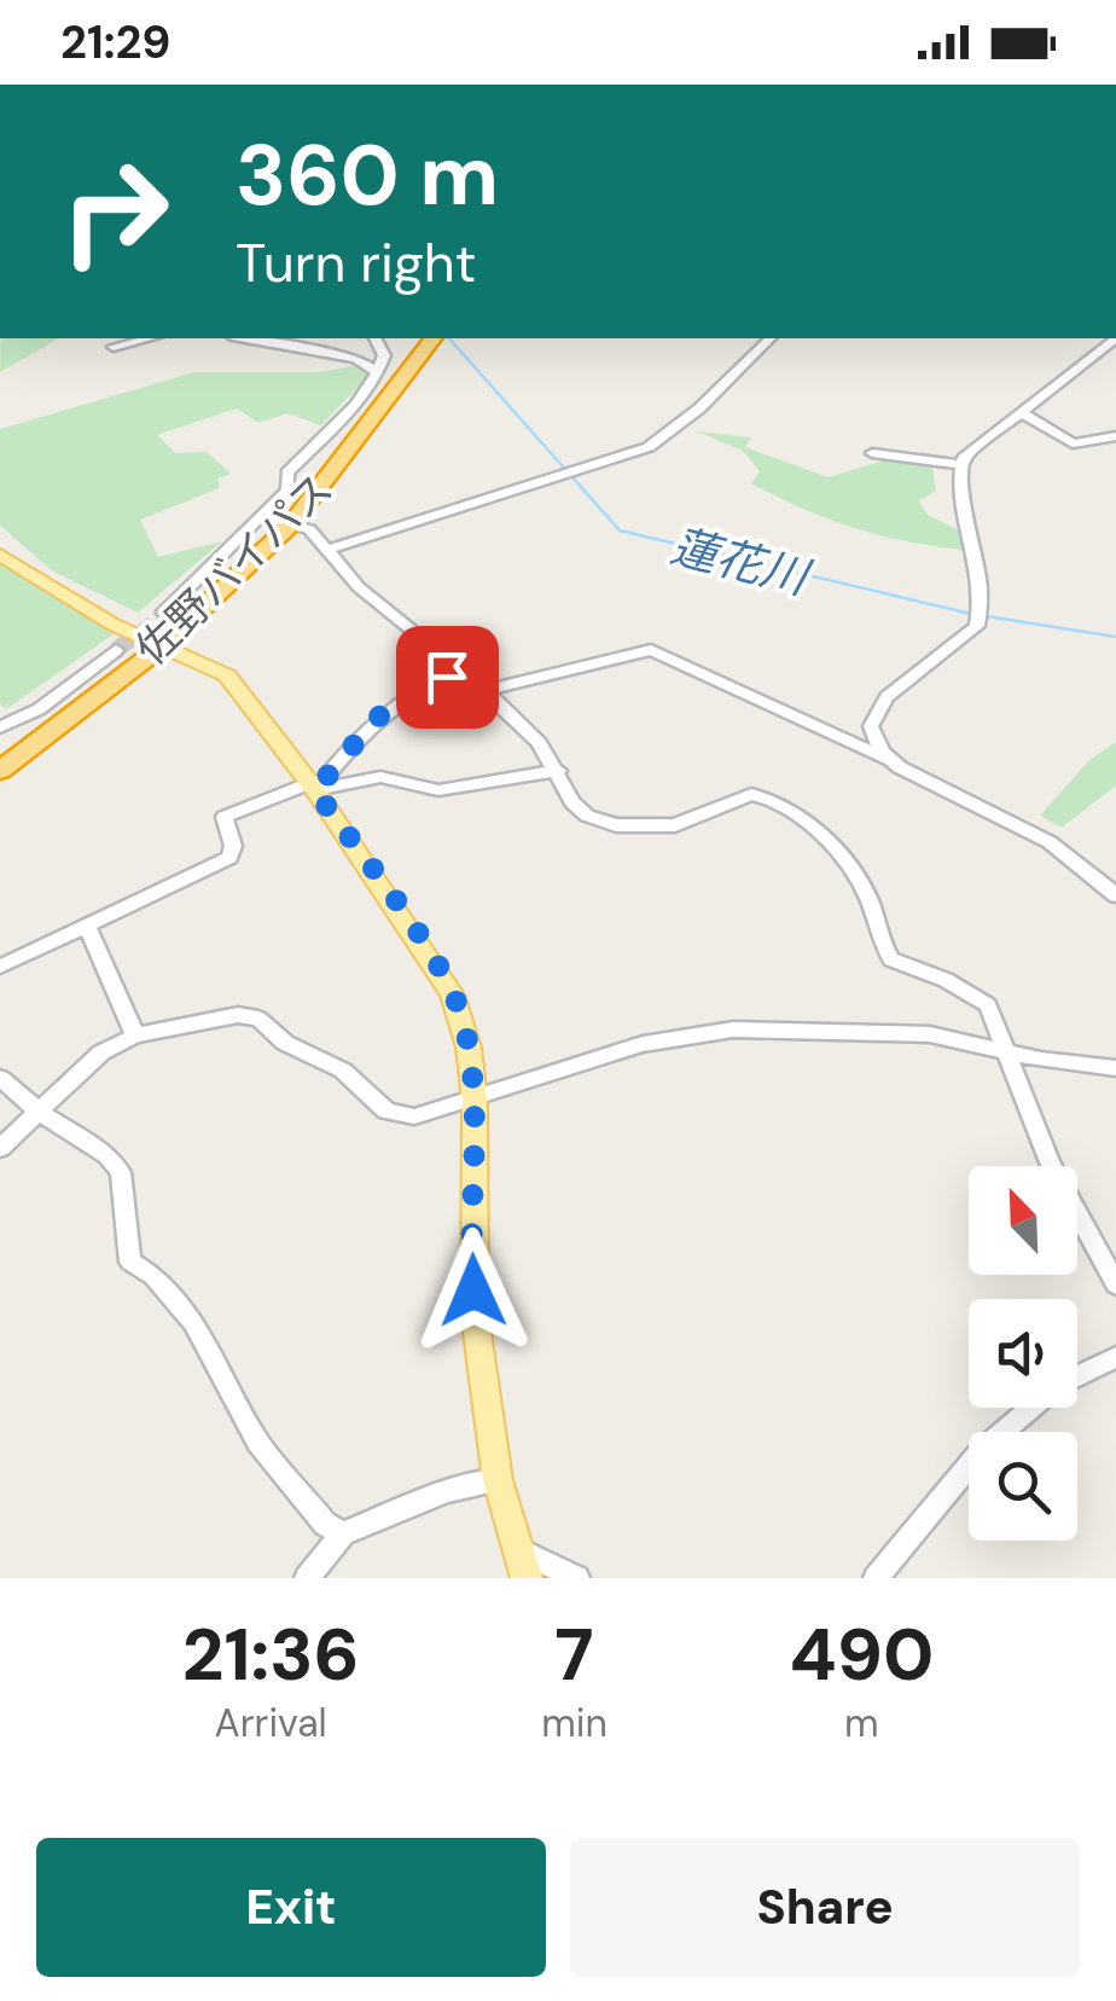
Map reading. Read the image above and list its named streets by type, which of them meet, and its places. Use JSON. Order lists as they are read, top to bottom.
{
  "streets": {
    "highway": ["佐野バイパス"]
  },
  "water": ["蓮花川"],
  "north": "top left",
  "page": {
    "status": "21:29",
    "turn": ["360 m", "Turn right"],
    "eta": [
      "21:36",
      "Arrival",
      "7",
      "min",
      "490",
      "m"
    ],
    "buttons": ["Exit", "Share"]
  }
}
